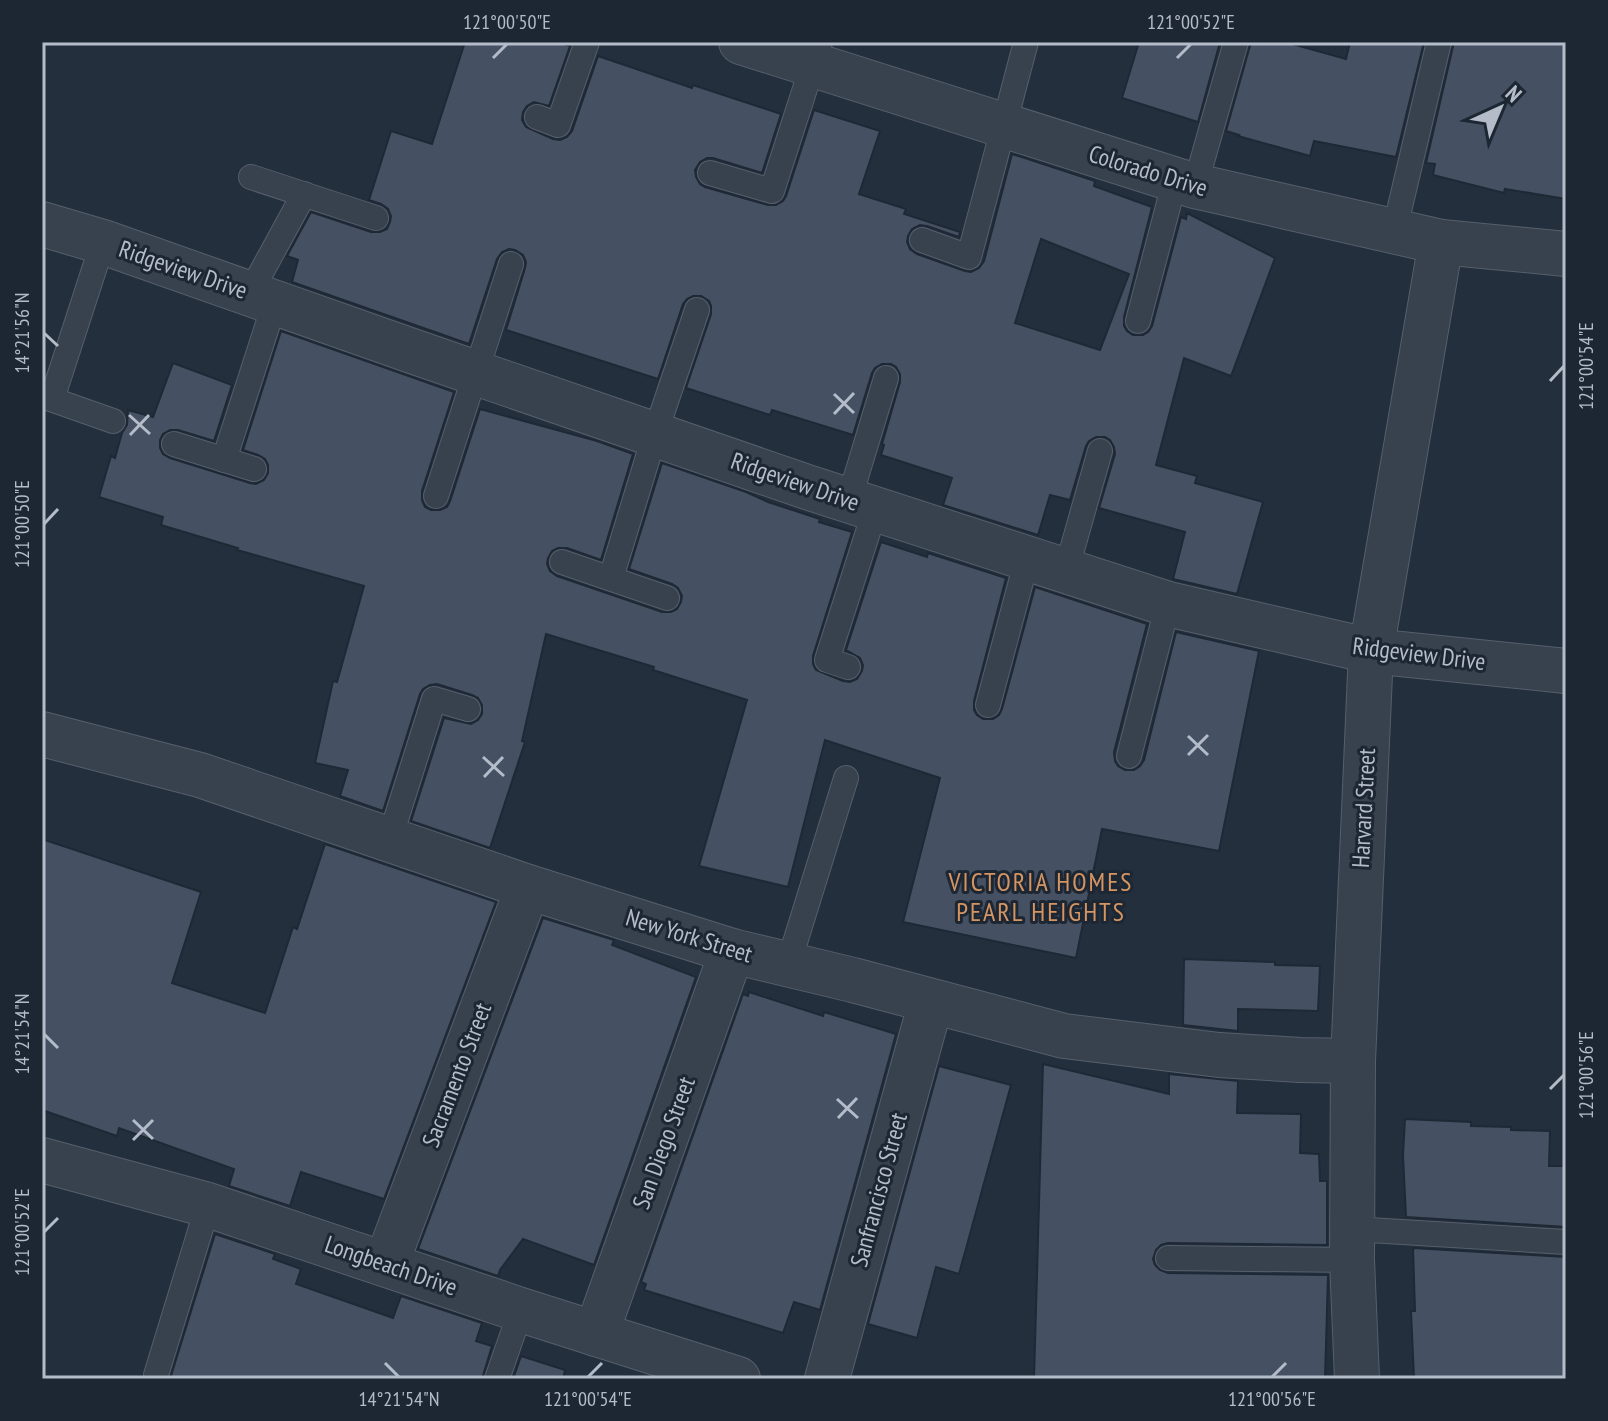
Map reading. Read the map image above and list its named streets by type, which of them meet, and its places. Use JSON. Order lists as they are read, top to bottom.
{
  "streets": {
    "street": [
      "Colorado Drive",
      "Ridgeview Drive",
      "Harvard Street",
      "New York Street",
      "Sacramento Street",
      "San Diego Street",
      "Sanfrancisco Street",
      "Longbeach Drive"
    ]
  },
  "crossings": [
    ["Colorado Drive", "Harvard Street"],
    ["Ridgeview Drive", "Harvard Street"],
    ["Harvard Street", "New York Street"],
    ["New York Street", "Sacramento Street"],
    ["New York Street", "San Diego Street"],
    ["New York Street", "Sanfrancisco Street"],
    ["Sacramento Street", "Longbeach Drive"],
    ["San Diego Street", "Longbeach Drive"]
  ],
  "districts": ["VICTORIA HOMES PEARL HEIGHTS"],
  "north": "top right",
  "coordinates": [
    "121°00'50\"E",
    "121°00'52\"E",
    "14°21'56\"N",
    "121°00'54\"E",
    "14°21'54\"N",
    "121°00'56\"E"
  ]
}
